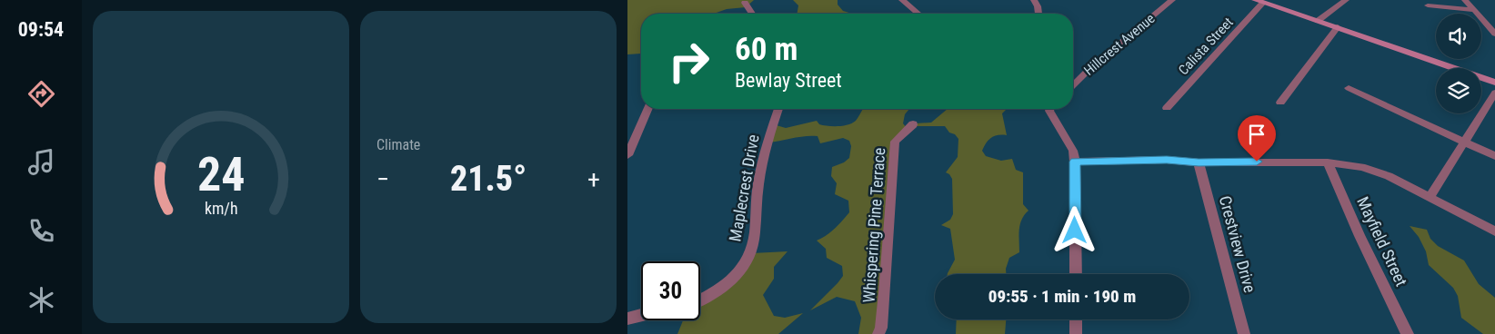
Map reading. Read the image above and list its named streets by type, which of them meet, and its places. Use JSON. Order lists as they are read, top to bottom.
{
  "streets": {
    "street": [
      "Hillcrest Avenue",
      "Calista Street",
      "Maplecrest Drive",
      "Whispering Pine Terrace",
      "Mayfield Street",
      "Crestview Drive"
    ]
  },
  "page": {
    "tabs": "09:54",
    "tile": "Climate",
    "turn": ["60 m", "Bewlay Street"],
    "heat": ["−", "21.5°", "+"],
    "limit": "30",
    "trip": "09:55 · 1 min · 190 m",
    "gauge": ["24", "km/h"]
  }
}
